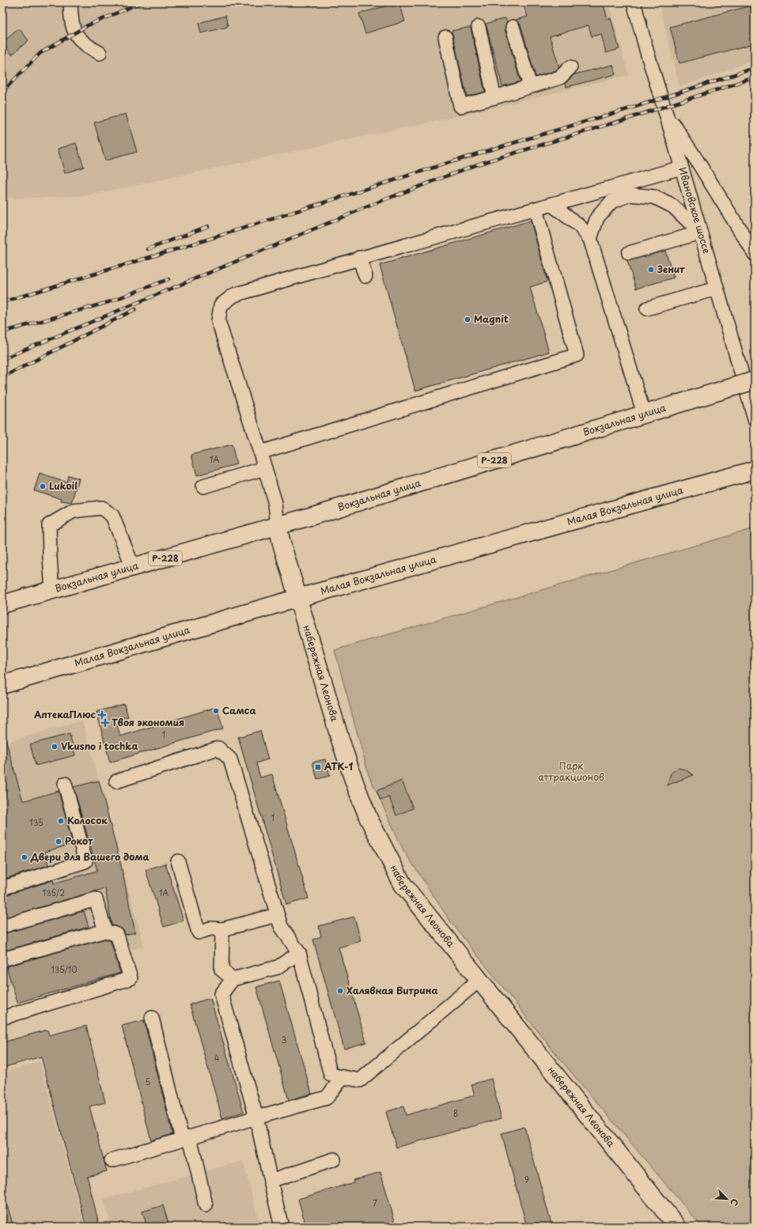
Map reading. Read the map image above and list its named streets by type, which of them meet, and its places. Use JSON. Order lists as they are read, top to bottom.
{
  "streets": {
    "main road": [
      "Вокзальная улица",
      "Р-228",
      "Малая Вокзальная улица",
      "набережная Леонова"
    ],
    "street": ["Ивановское шоссе"]
  },
  "crossings": [
    ["Вокзальная улица", "набережная Леонова"],
    ["Малая Вокзальная улица", "набережная Леонова"]
  ],
  "parks": ["Парк аттракционов"],
  "places": {
    "other": [
      "Зенит",
      "Magnit",
      "Lukoil",
      "Самса",
      "Vkusno i tochka",
      "Колосок",
      "Рокот",
      "Двери для Вашего дома",
      "Халявная Витрина"
    ],
    "health": ["АптекаПлюс", "Твоя экономия"],
    "transit": ["АТК-1"]
  },
  "house_numbers": [
    "1А",
    "1",
    "1",
    "135",
    "135/2",
    "1А",
    "135/10",
    "3",
    "4",
    "5",
    "8",
    "9",
    "7"
  ],
  "north": "bottom right"
}
